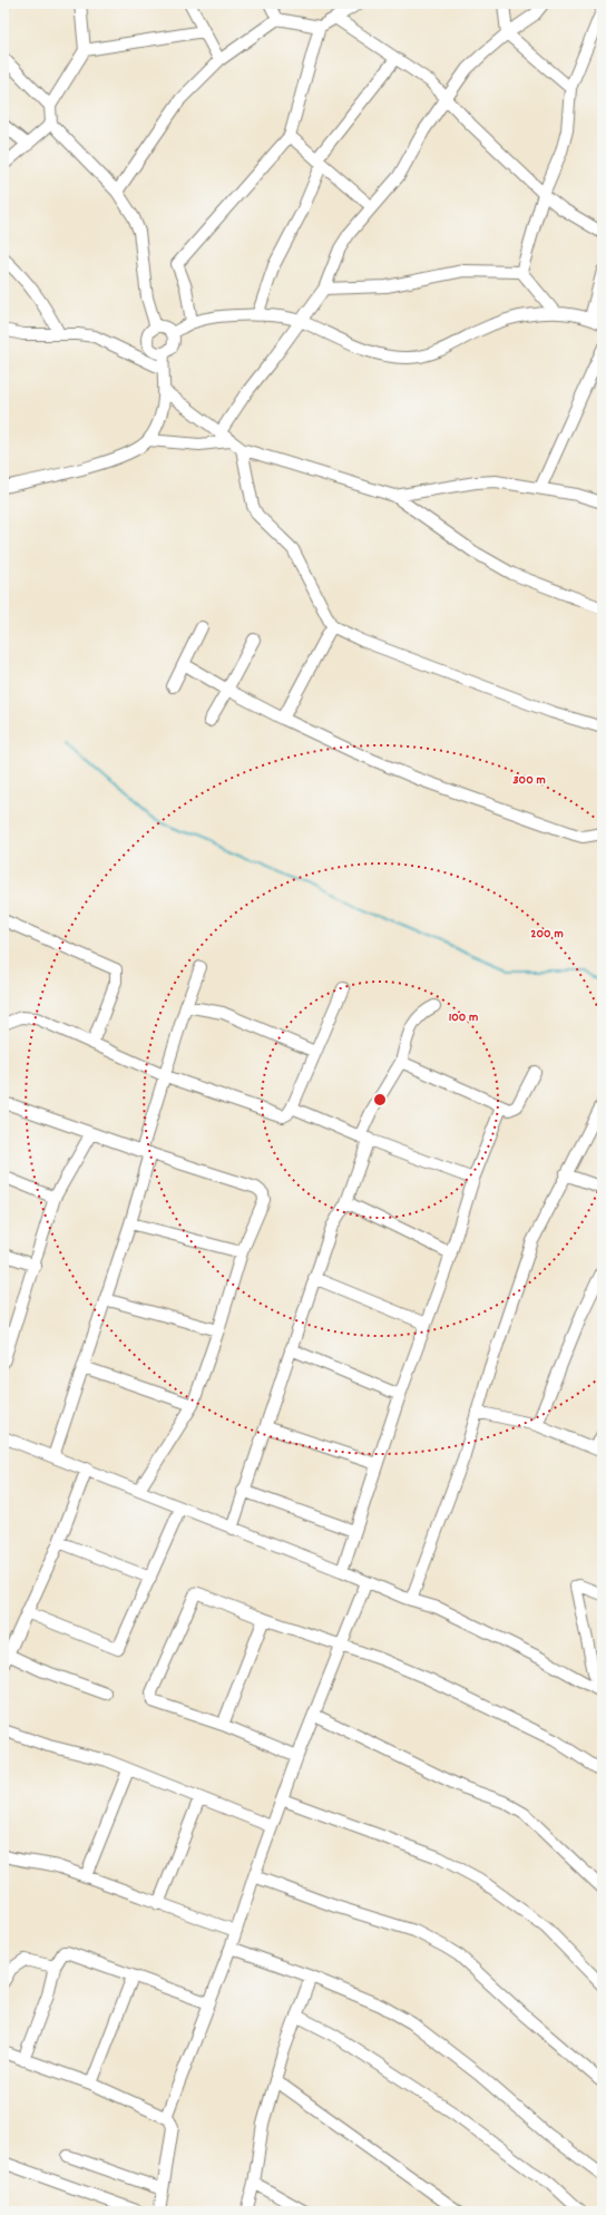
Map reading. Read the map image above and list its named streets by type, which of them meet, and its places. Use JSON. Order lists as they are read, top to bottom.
{
  "rings": ["300 m", "200 m", "100 m"]
}
